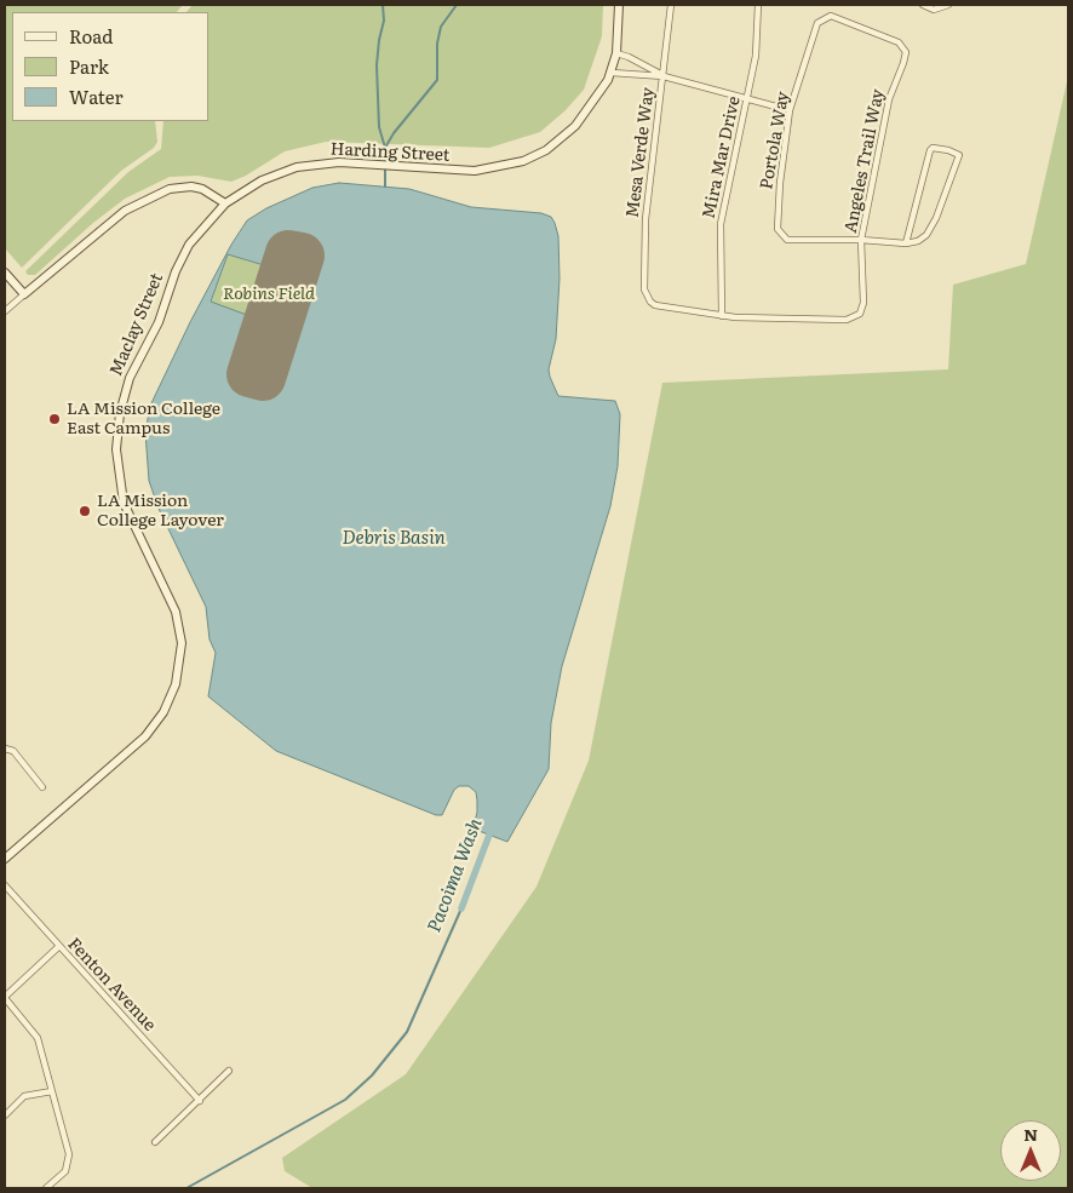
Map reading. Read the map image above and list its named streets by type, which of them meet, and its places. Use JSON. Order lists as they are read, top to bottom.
{
  "streets": {
    "street": [
      "Portola Way",
      "Harding Street",
      "Mesa Verde Way",
      "Mira Mar Drive",
      "Angeles Trail Way",
      "Maclay Street",
      "Fenton Avenue"
    ]
  },
  "crossings": [
    ["Portola Way", "Angeles Trail Way"],
    ["Harding Street", "Maclay Street"],
    ["Mesa Verde Way", "Mira Mar Drive"],
    ["Mesa Verde Way", "Angeles Trail Way"],
    ["Mira Mar Drive", "Angeles Trail Way"]
  ],
  "water": ["Debris Basin", "Pacoima Wash"],
  "parks": ["Robins Field"],
  "places": ["LA Mission College East Campus", "LA Mission College Layover"],
  "legend": ["Road", "Park", "Water"],
  "north": "top"
}
